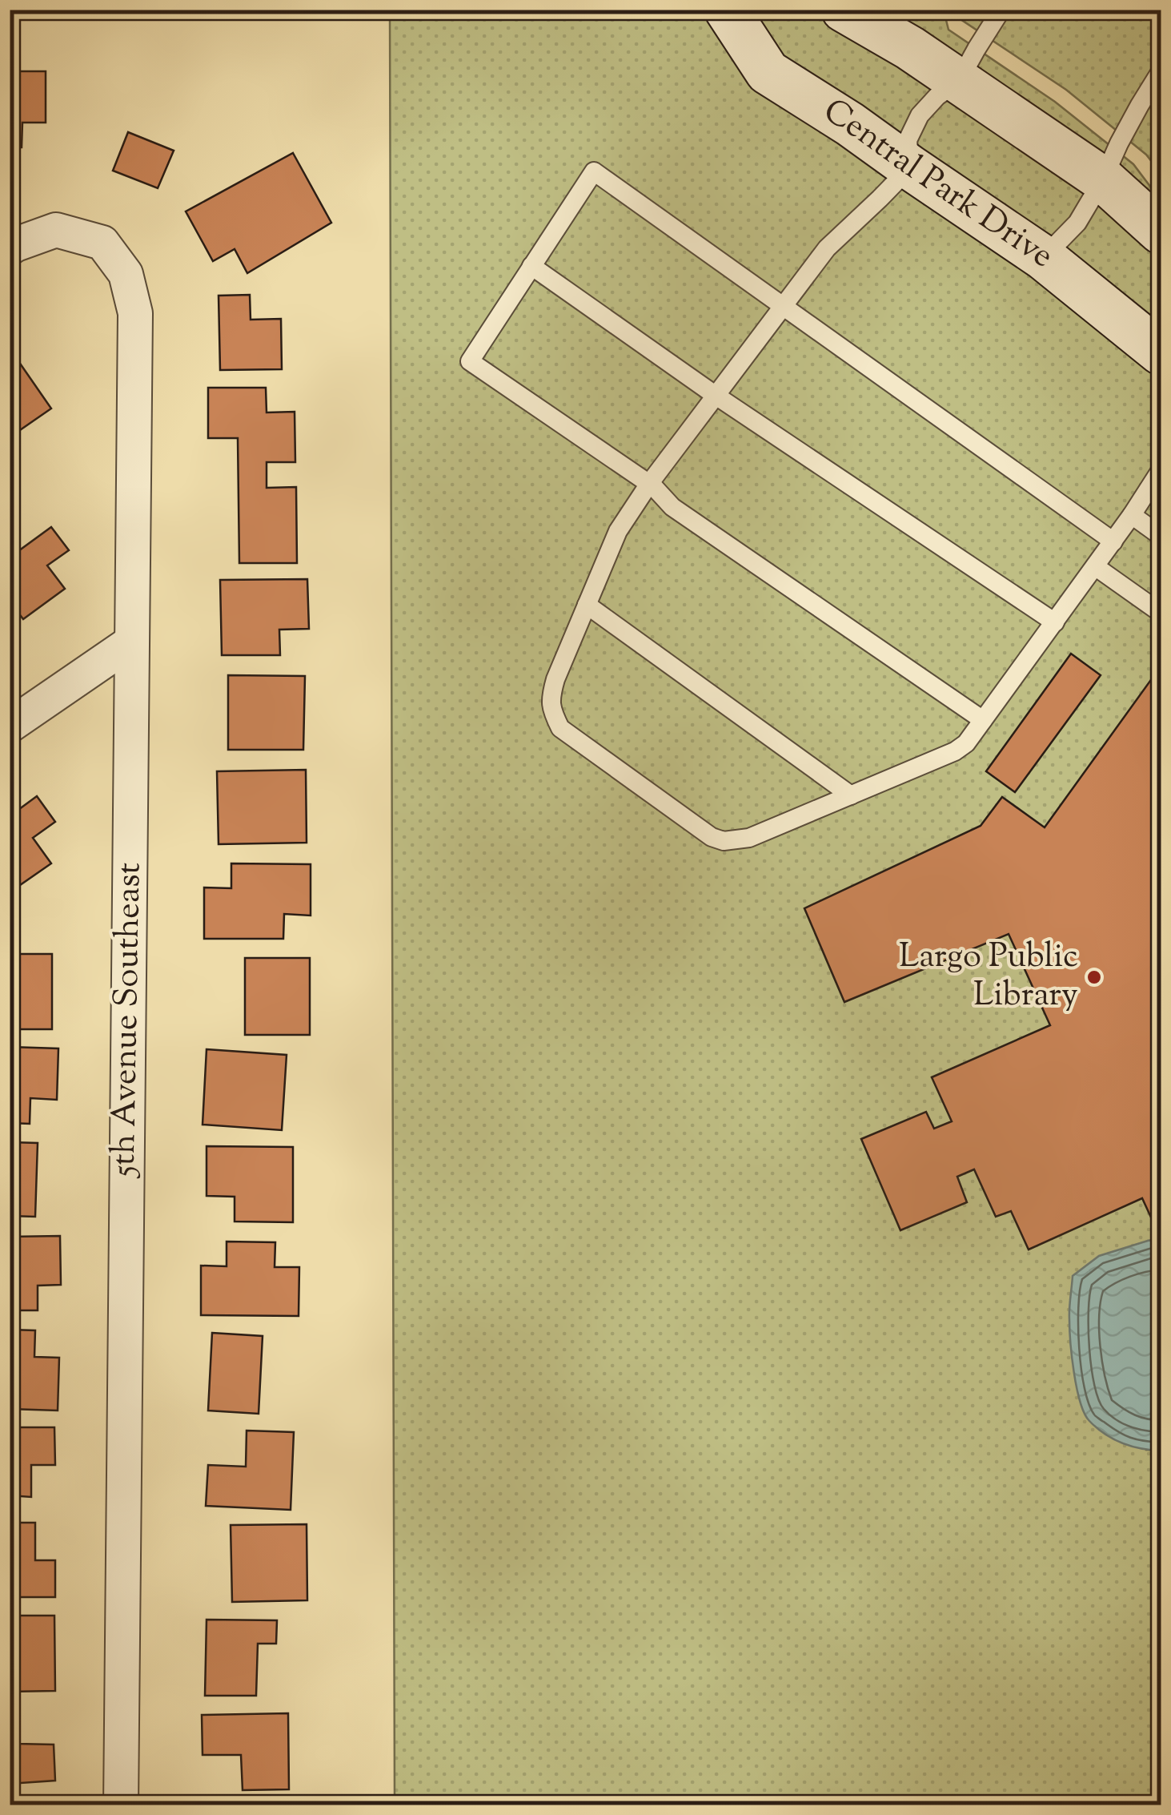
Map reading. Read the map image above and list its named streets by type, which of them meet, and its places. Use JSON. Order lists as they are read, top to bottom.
{
  "streets": {
    "street": ["Central Park Drive", "5th Avenue Southeast"]
  },
  "places": ["Largo Public Library"]
}
